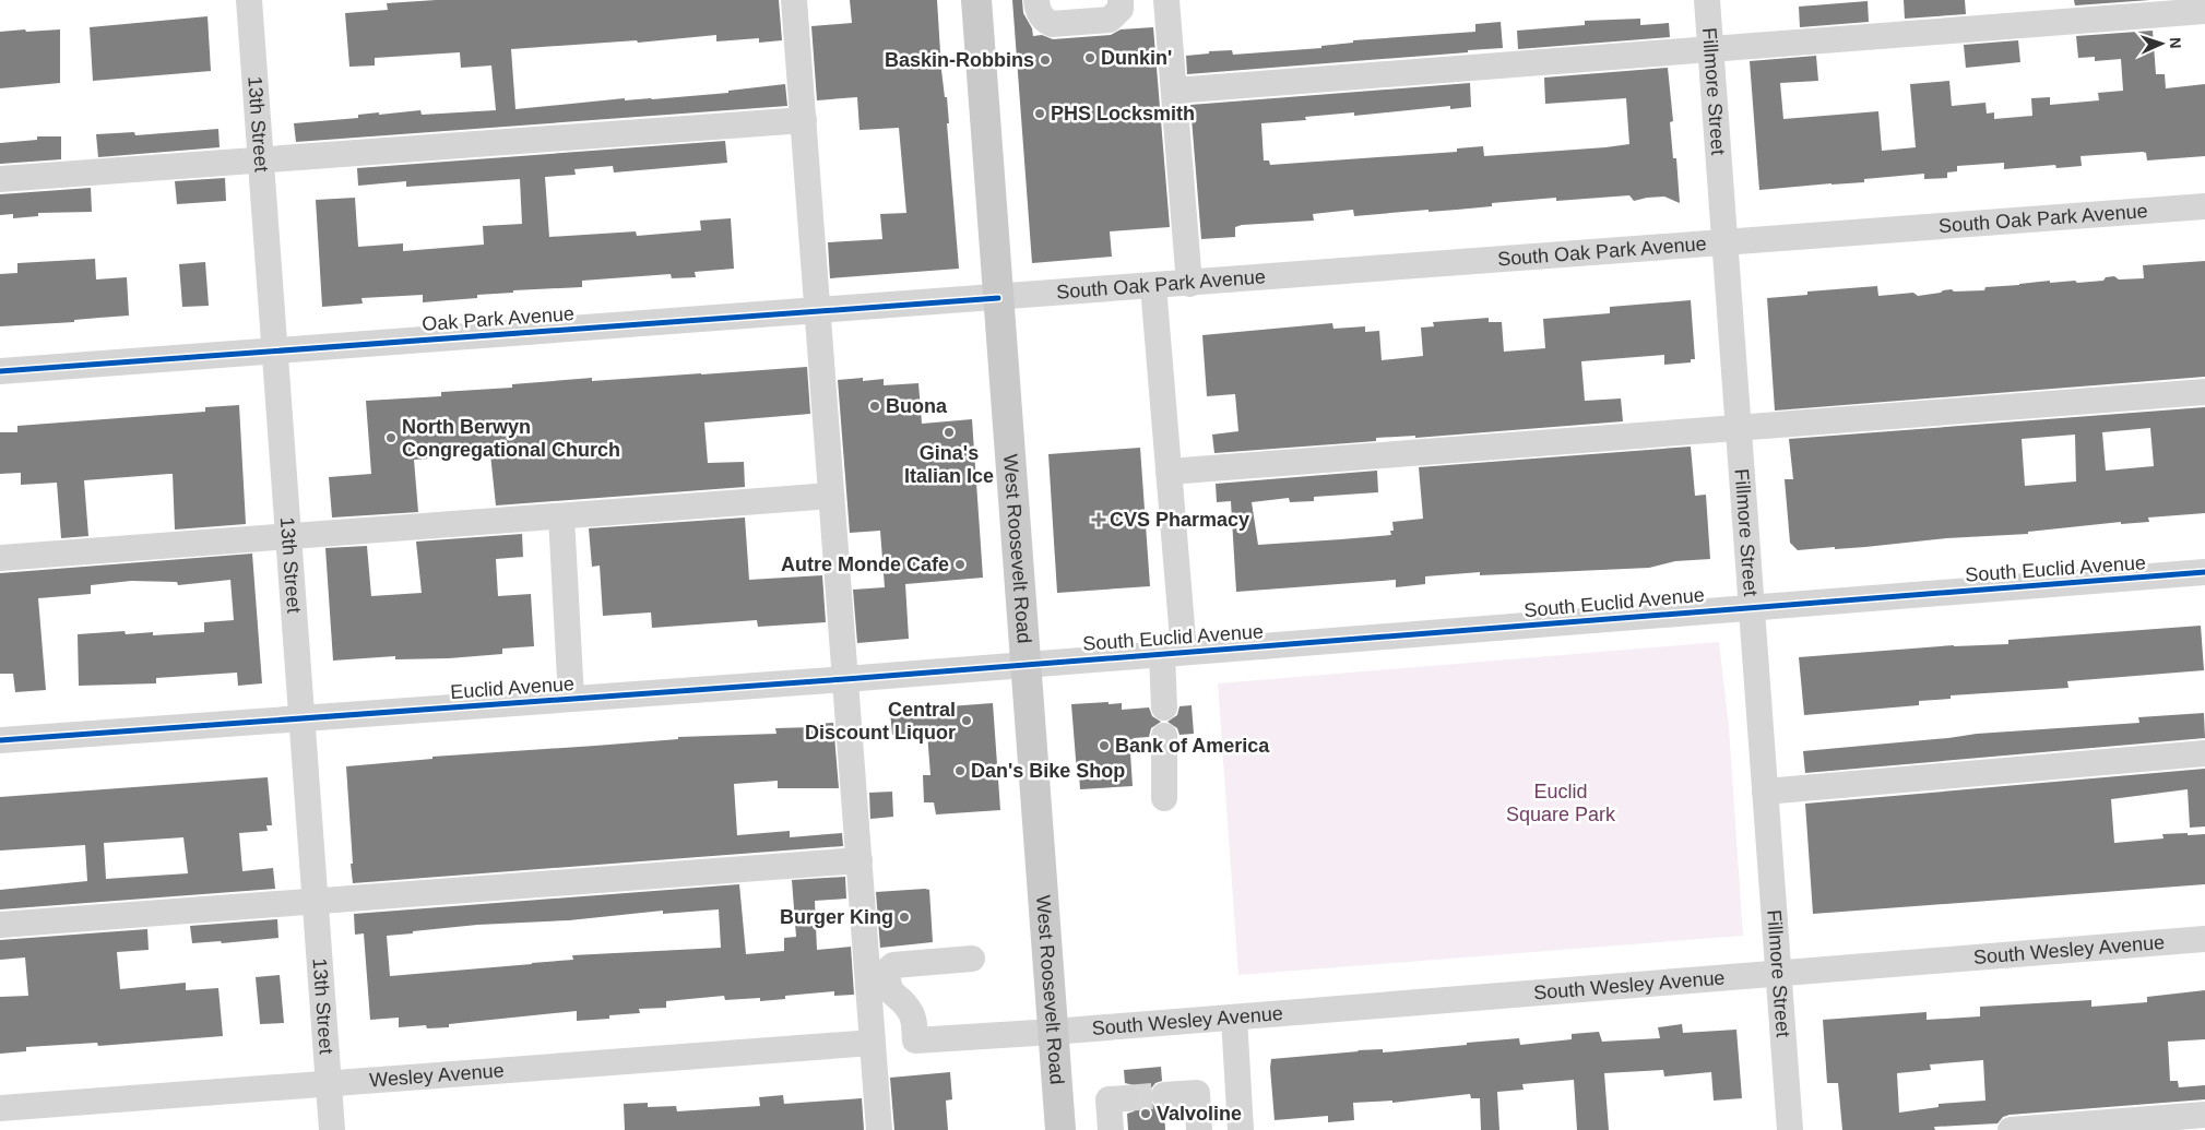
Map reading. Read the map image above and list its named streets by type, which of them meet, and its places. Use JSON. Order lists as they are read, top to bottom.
{
  "streets": {
    "main road": ["West Roosevelt Road"],
    "street": [
      "Fillmore Street",
      "13th Street",
      "South Oak Park Avenue",
      "Oak Park Avenue",
      "South Euclid Avenue",
      "Euclid Avenue",
      "South Wesley Avenue",
      "Wesley Avenue"
    ]
  },
  "crossings": [
    ["Fillmore Street", "South Oak Park Avenue"],
    ["Fillmore Street", "South Euclid Avenue"],
    ["Fillmore Street", "South Wesley Avenue"],
    ["13th Street", "Oak Park Avenue"],
    ["13th Street", "Euclid Avenue"],
    ["13th Street", "Wesley Avenue"],
    ["South Oak Park Avenue", "Oak Park Avenue"],
    ["South Oak Park Avenue", "West Roosevelt Road"],
    ["Oak Park Avenue", "West Roosevelt Road"],
    ["West Roosevelt Road", "South Euclid Avenue"],
    ["West Roosevelt Road", "Euclid Avenue"],
    ["West Roosevelt Road", "South Wesley Avenue"],
    ["South Euclid Avenue", "Euclid Avenue"]
  ],
  "parks": ["Euclid Square Park"],
  "places": {
    "other": [
      "Dunkin'",
      "Baskin-Robbins",
      "PHS Locksmith",
      "Buona",
      "Gina's Italian Ice",
      "North Berwyn Congregational Church",
      "Autre Monde Cafe",
      "Central Discount Liquor",
      "Bank of America",
      "Dan's Bike Shop",
      "Burger King",
      "Valvoline"
    ],
    "health": ["CVS Pharmacy"]
  },
  "north": "right"
}
